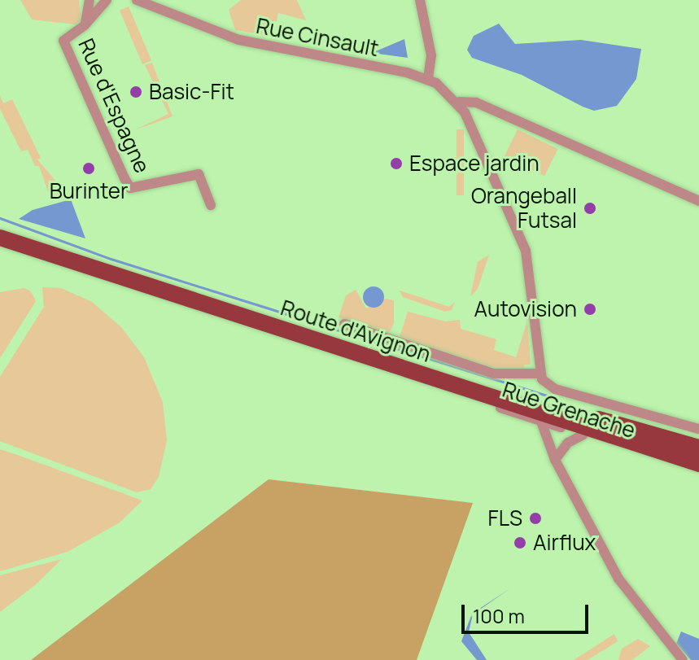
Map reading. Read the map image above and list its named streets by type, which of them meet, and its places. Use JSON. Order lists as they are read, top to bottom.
{
  "streets": {
    "main road": ["Route d'Avignon"],
    "street": ["Rue Cinsault", "Rue d'Espagne", "Rue Grenache"]
  },
  "crossings": [
    ["Route d'Avignon", "Rue Grenache"]
  ],
  "places": [
    "Basic-Fit",
    "Espace jardin",
    "Burinter",
    "Orangeball Futsal",
    "Autovision",
    "FLS",
    "Airflux"
  ],
  "scale_bar": "100 m"
}
